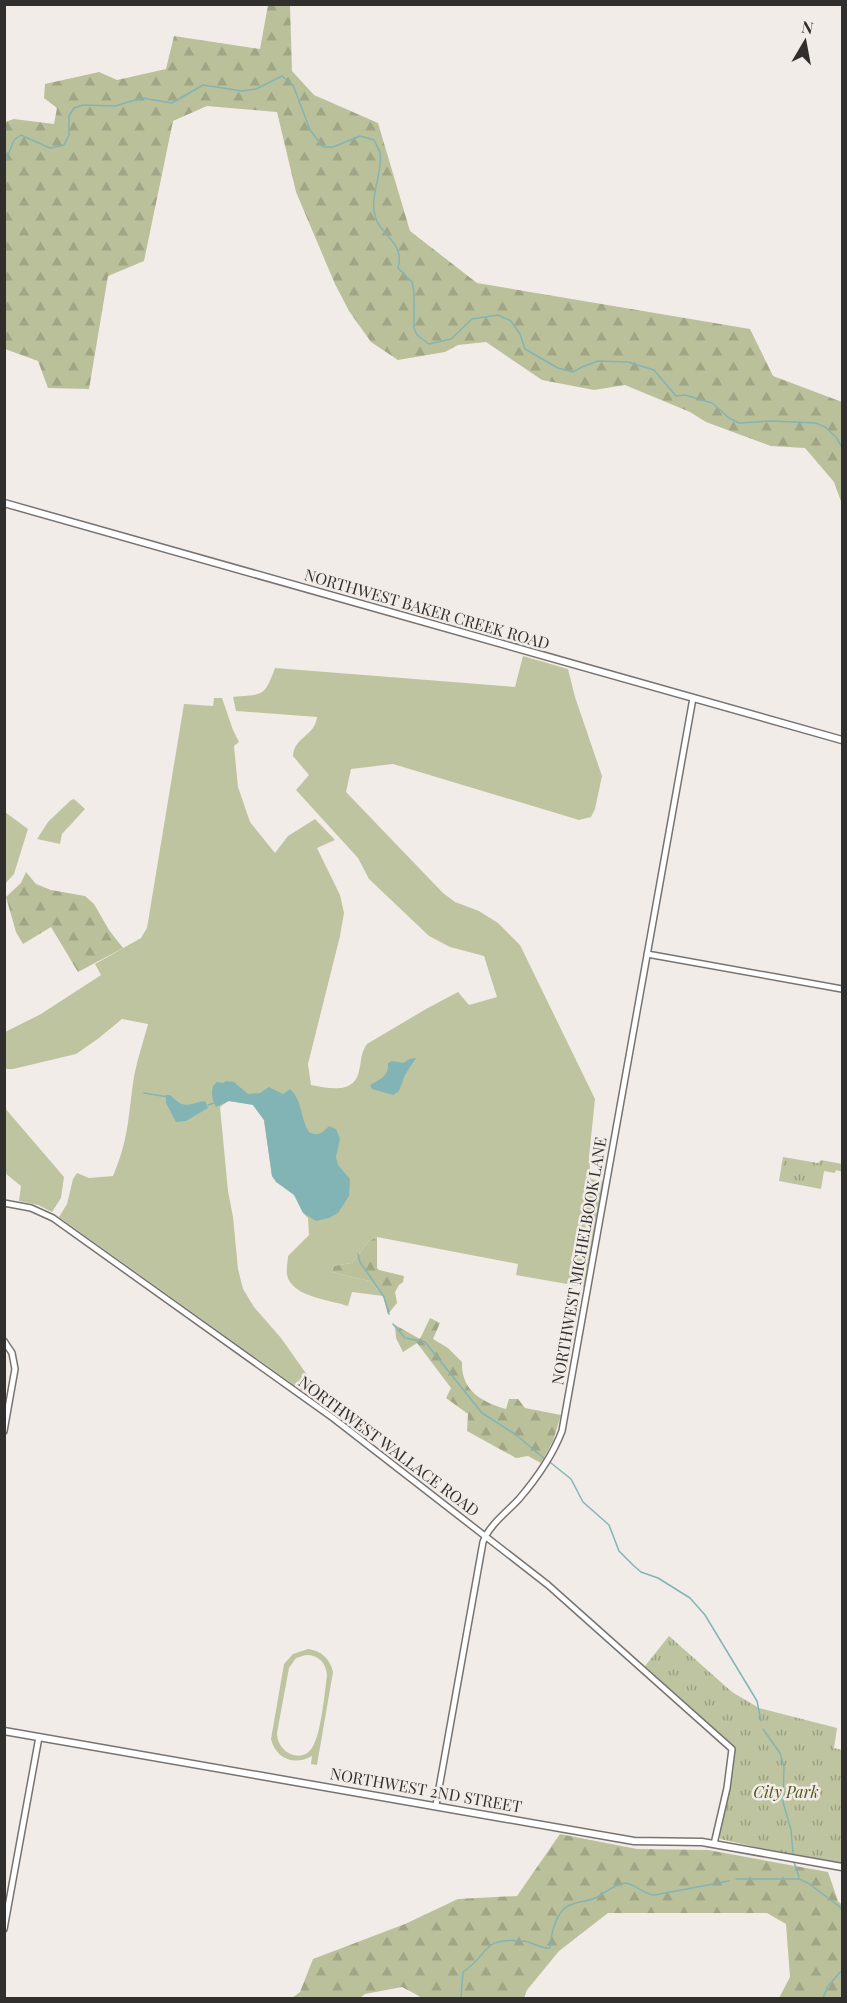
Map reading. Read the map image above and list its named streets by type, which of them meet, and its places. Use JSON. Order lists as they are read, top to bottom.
{
  "streets": {
    "main road": ["NORTHWEST BAKER CREEK ROAD", "NORTHWEST 2ND STREET"],
    "street": ["NORTHWEST MICHELBOOK LANE", "NORTHWEST WALLACE ROAD"]
  },
  "crossings": [
    ["NORTHWEST BAKER CREEK ROAD", "NORTHWEST MICHELBOOK LANE"],
    ["NORTHWEST MICHELBOOK LANE", "NORTHWEST WALLACE ROAD"],
    ["NORTHWEST WALLACE ROAD", "NORTHWEST 2ND STREET"]
  ],
  "parks": ["City Park"],
  "north": "top"
}
